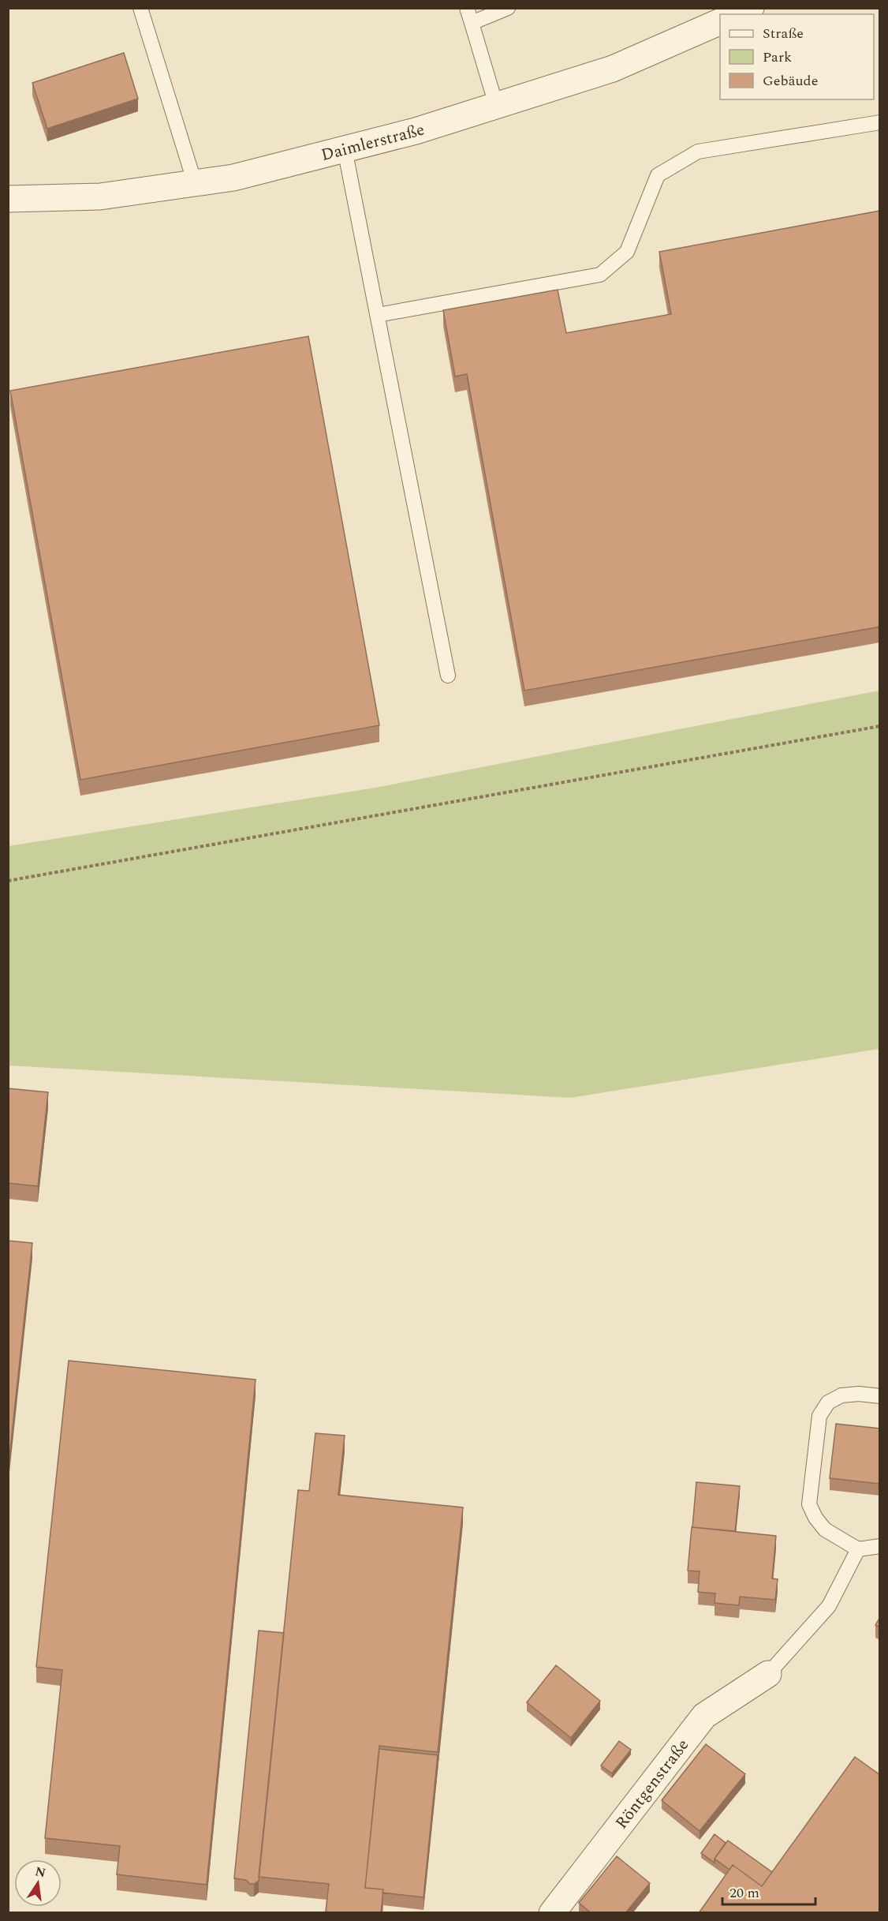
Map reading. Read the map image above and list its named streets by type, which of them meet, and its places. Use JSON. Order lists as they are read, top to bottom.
{
  "streets": {
    "street": ["Daimlerstraße", "Röntgenstraße"]
  },
  "legend": ["Straße", "Park", "Gebäude"],
  "scale_bar": "20 m",
  "north": "top"
}
